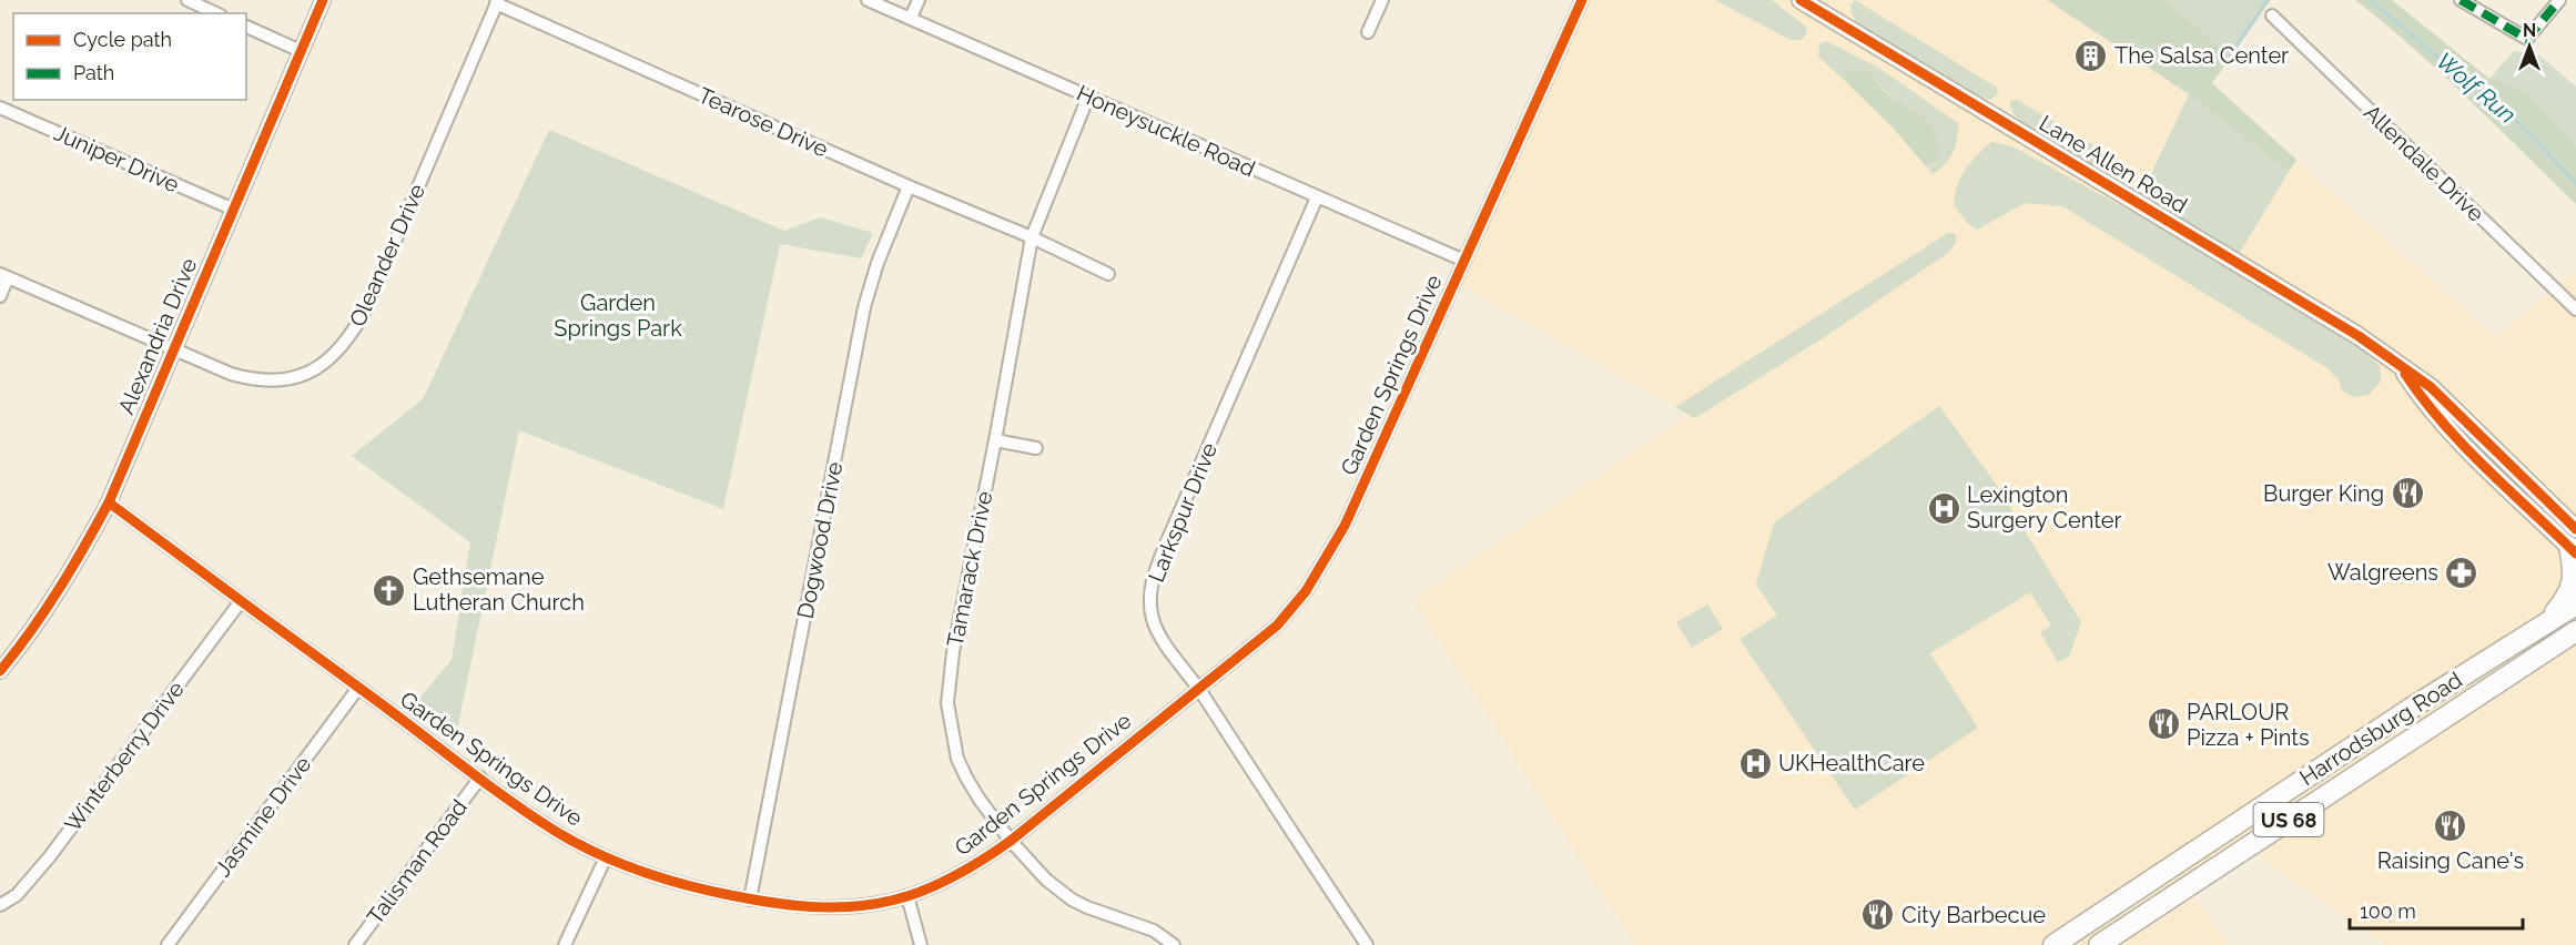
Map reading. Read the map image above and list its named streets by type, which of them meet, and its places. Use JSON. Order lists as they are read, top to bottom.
{
  "streets": {
    "main road": ["Lane Allen Road", "Harrodsburg Road", "US 68"],
    "street": [
      "Tearose Drive",
      "Honeysuckle Road",
      "Juniper Drive",
      "Allendale Drive",
      "Oleander Drive",
      "Alexandria Drive",
      "Garden Springs Drive",
      "Larkspur Drive",
      "Dogwood Drive",
      "Tamarack Drive",
      "Winterberry Drive",
      "Jasmine Drive",
      "Talisman Road"
    ]
  },
  "crossings": [
    ["Tearose Drive", "Oleander Drive"],
    ["Tearose Drive", "Dogwood Drive"],
    ["Tearose Drive", "Tamarack Drive"],
    ["Honeysuckle Road", "Garden Springs Drive"],
    ["Honeysuckle Road", "Larkspur Drive"],
    ["Honeysuckle Road", "Tamarack Drive"],
    ["Juniper Drive", "Alexandria Drive"],
    ["Oleander Drive", "Alexandria Drive"],
    ["Alexandria Drive", "Garden Springs Drive"],
    ["Garden Springs Drive", "Larkspur Drive"],
    ["Garden Springs Drive", "Dogwood Drive"],
    ["Garden Springs Drive", "Tamarack Drive"],
    ["Garden Springs Drive", "Winterberry Drive"],
    ["Garden Springs Drive", "Jasmine Drive"],
    ["Garden Springs Drive", "Talisman Road"]
  ],
  "water": ["Wolf Run"],
  "parks": ["Garden Springs Park"],
  "places": {
    "building": ["The Salsa Center"],
    "restaurant": [
      "Burger King",
      "PARLOUR Pizza + Pints",
      "Raising Cane's",
      "City Barbecue"
    ],
    "hospital": ["Lexington Surgery Center", "UKHealthCare"],
    "pharmacy": ["Walgreens"],
    "church": ["Gethsemane Lutheran Church"]
  },
  "legend": ["Cycle path", "Path"],
  "scale_bar": "100 m",
  "north": "top"
}
